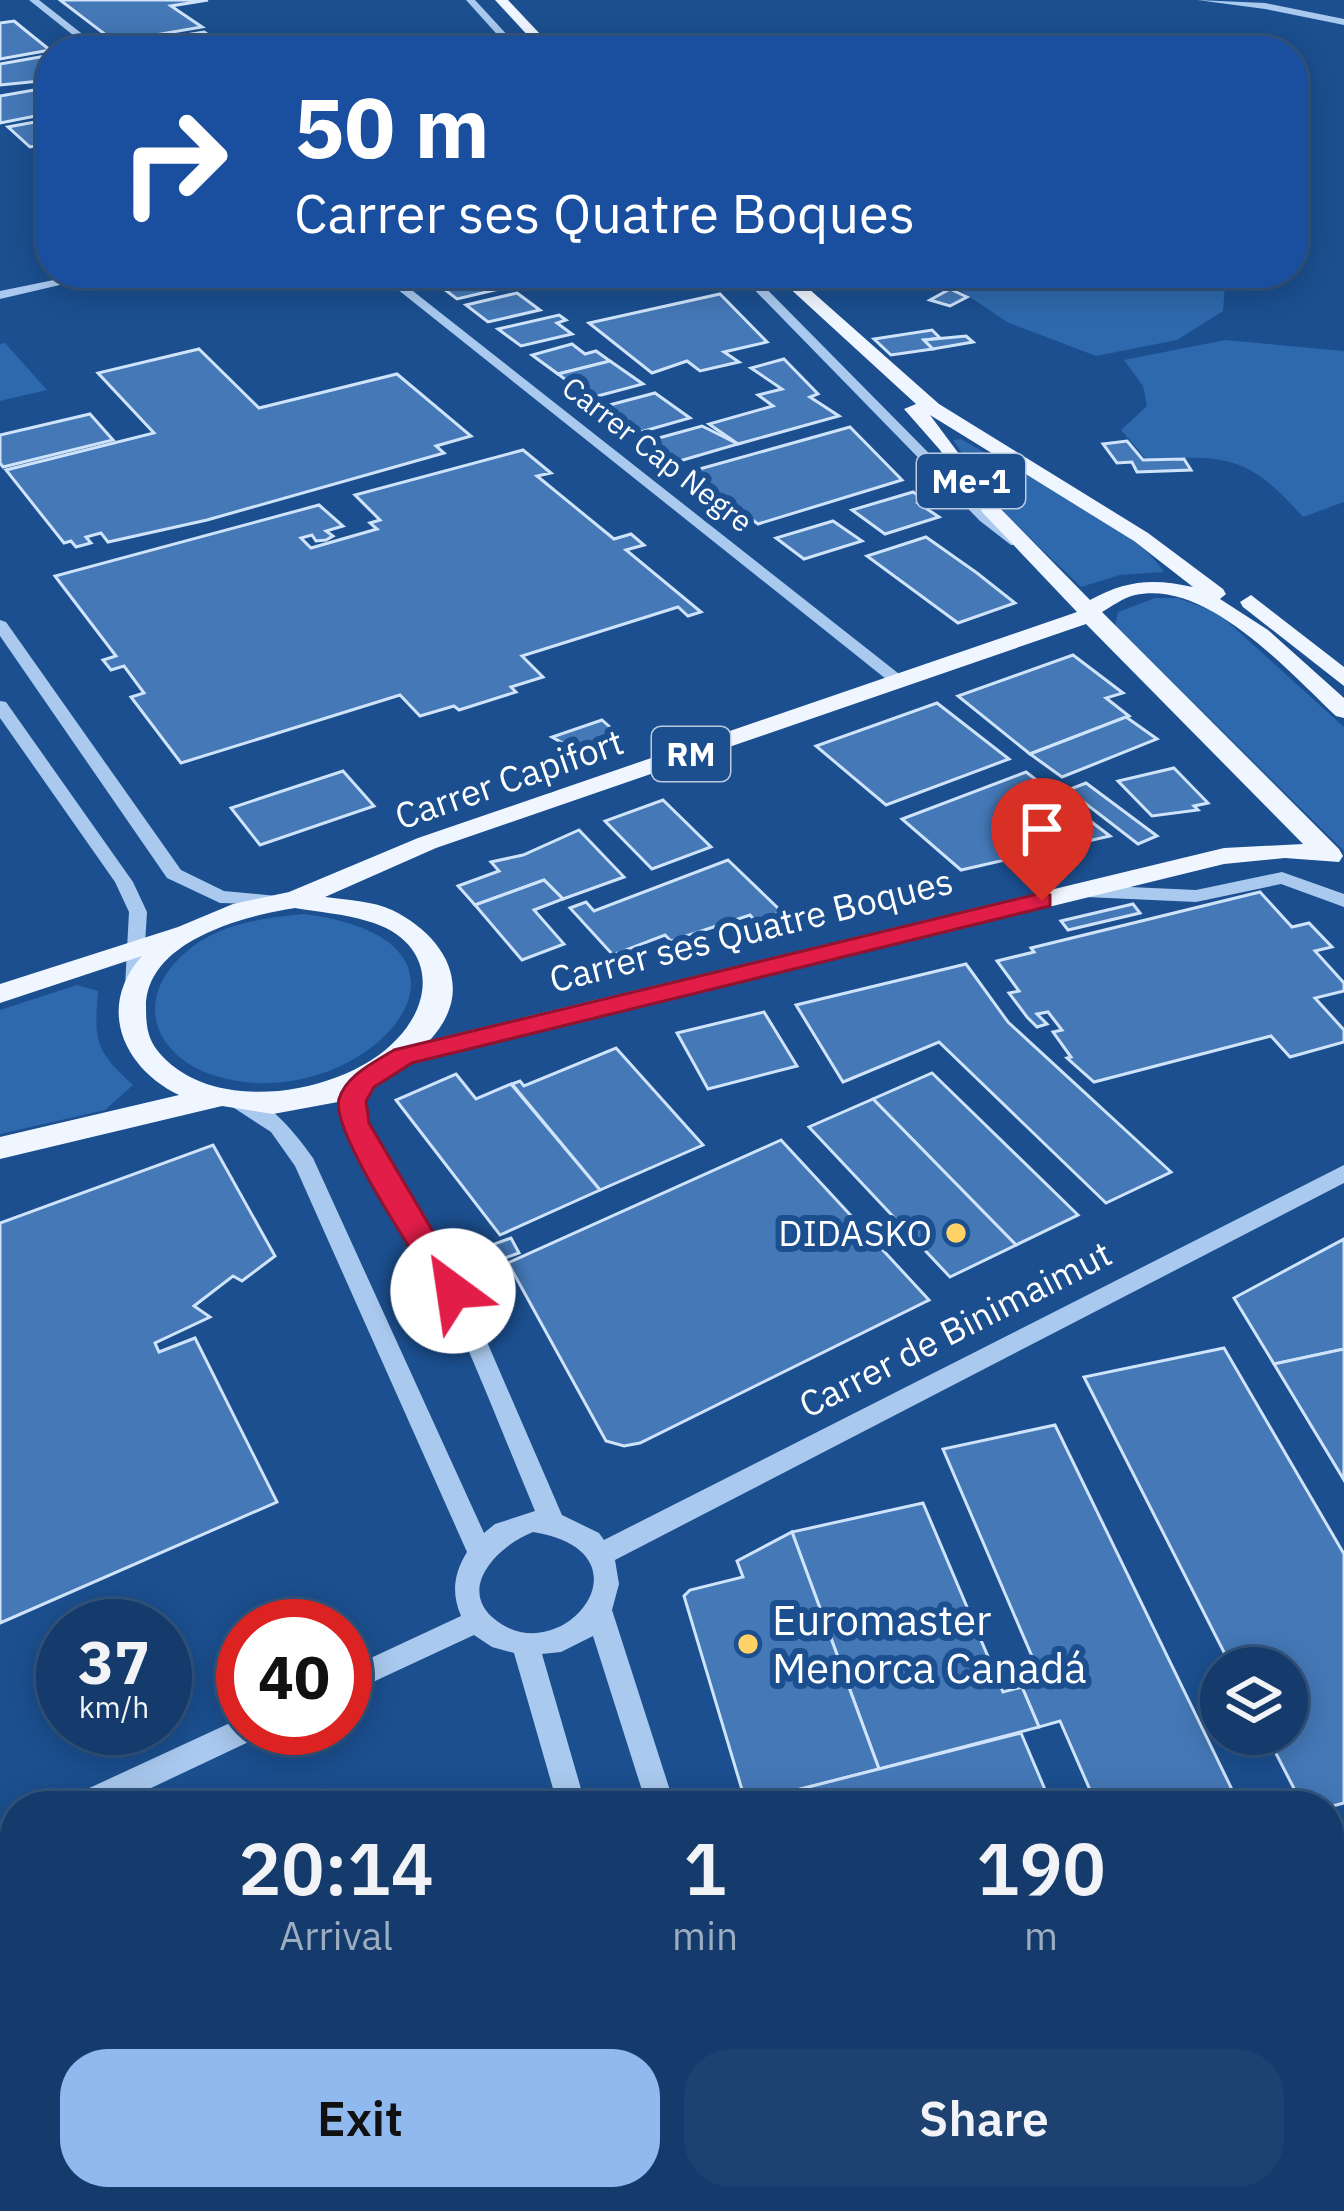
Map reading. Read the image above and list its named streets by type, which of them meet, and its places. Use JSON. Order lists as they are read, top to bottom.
{
  "streets": {
    "main road": [
      "Me-1",
      "RM",
      "Carrer Capifort",
      "Carrer ses Quatre Boques"
    ],
    "street": ["Carrer Cap Negre", "Carrer de Binimaimut"]
  },
  "crossings": [
    ["Carrer Cap Negre", "Carrer Capifort"],
    ["Me-1", "RM"],
    ["Me-1", "Carrer Capifort"],
    ["RM", "Carrer Capifort"],
    ["RM", "Carrer ses Quatre Boques"],
    ["Carrer Capifort", "Carrer ses Quatre Boques"]
  ],
  "places": ["DIDASKO", "Euromaster Menorca Canadá"],
  "page": {
    "turn": ["50 m", "Carrer ses Quatre Boques"],
    "speed": "37 km/h",
    "limit": "40",
    "eta": [
      "20:14",
      "Arrival",
      "1",
      "min",
      "190",
      "m"
    ],
    "buttons": ["Exit", "Share"]
  }
}
